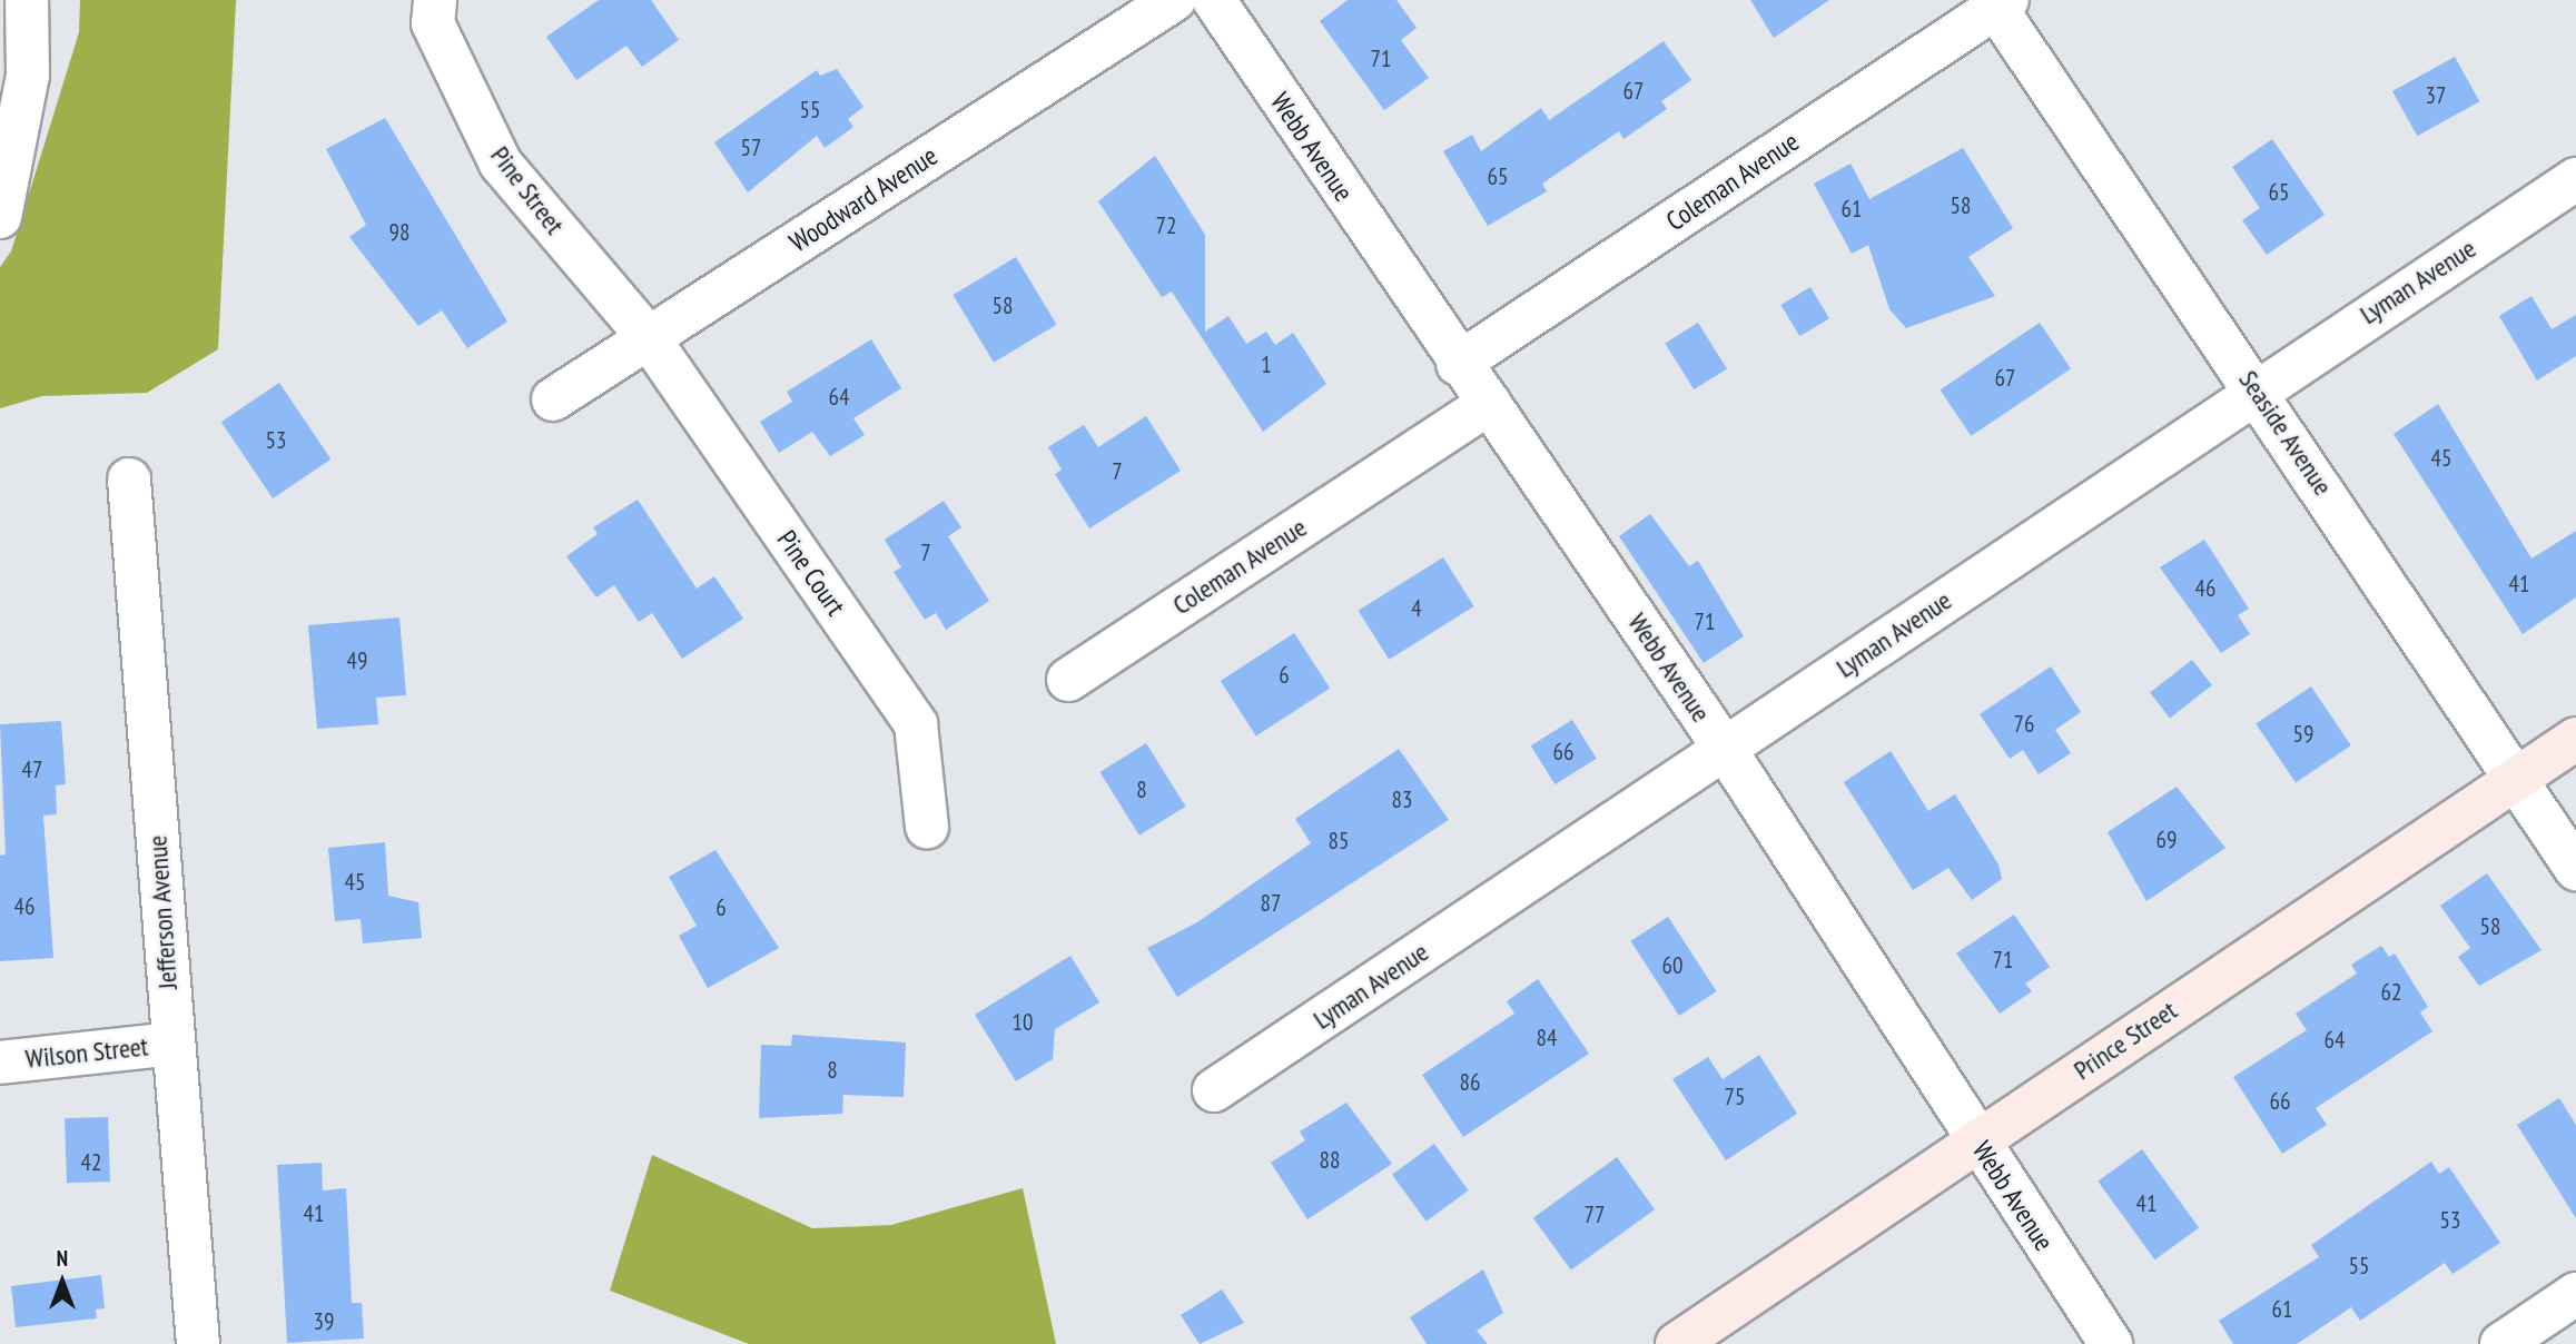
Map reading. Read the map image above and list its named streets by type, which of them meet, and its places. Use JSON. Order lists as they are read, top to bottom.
{
  "streets": {
    "street": [
      "Webb Avenue",
      "Coleman Avenue",
      "Pine Street",
      "Woodward Avenue",
      "Lyman Avenue",
      "Seaside Avenue",
      "Pine Court",
      "Jefferson Avenue",
      "Prince Street",
      "Wilson Street"
    ]
  },
  "crossings": [
    ["Webb Avenue", "Coleman Avenue"],
    ["Webb Avenue", "Lyman Avenue"],
    ["Webb Avenue", "Prince Street"],
    ["Coleman Avenue", "Seaside Avenue"],
    ["Pine Street", "Woodward Avenue"],
    ["Pine Street", "Pine Court"],
    ["Woodward Avenue", "Pine Court"],
    ["Lyman Avenue", "Seaside Avenue"],
    ["Seaside Avenue", "Prince Street"],
    ["Jefferson Avenue", "Wilson Street"]
  ],
  "house_numbers": [
    "71",
    "67",
    "37",
    "55",
    "57",
    "65",
    "65",
    "58",
    "61",
    "72",
    "98",
    "58",
    "1",
    "67",
    "64",
    "53",
    "45",
    "7",
    "7",
    "41",
    "46",
    "4",
    "71",
    "49",
    "6",
    "76",
    "59",
    "66",
    "47",
    "8",
    "83",
    "69",
    "85",
    "45",
    "87",
    "46",
    "6",
    "58",
    "71",
    "60",
    "62",
    "10",
    "84",
    "64",
    "8",
    "86",
    "75",
    "66",
    "88",
    "42",
    "41",
    "41",
    "77",
    "53",
    "55",
    "61",
    "39"
  ],
  "north": "top"
}
